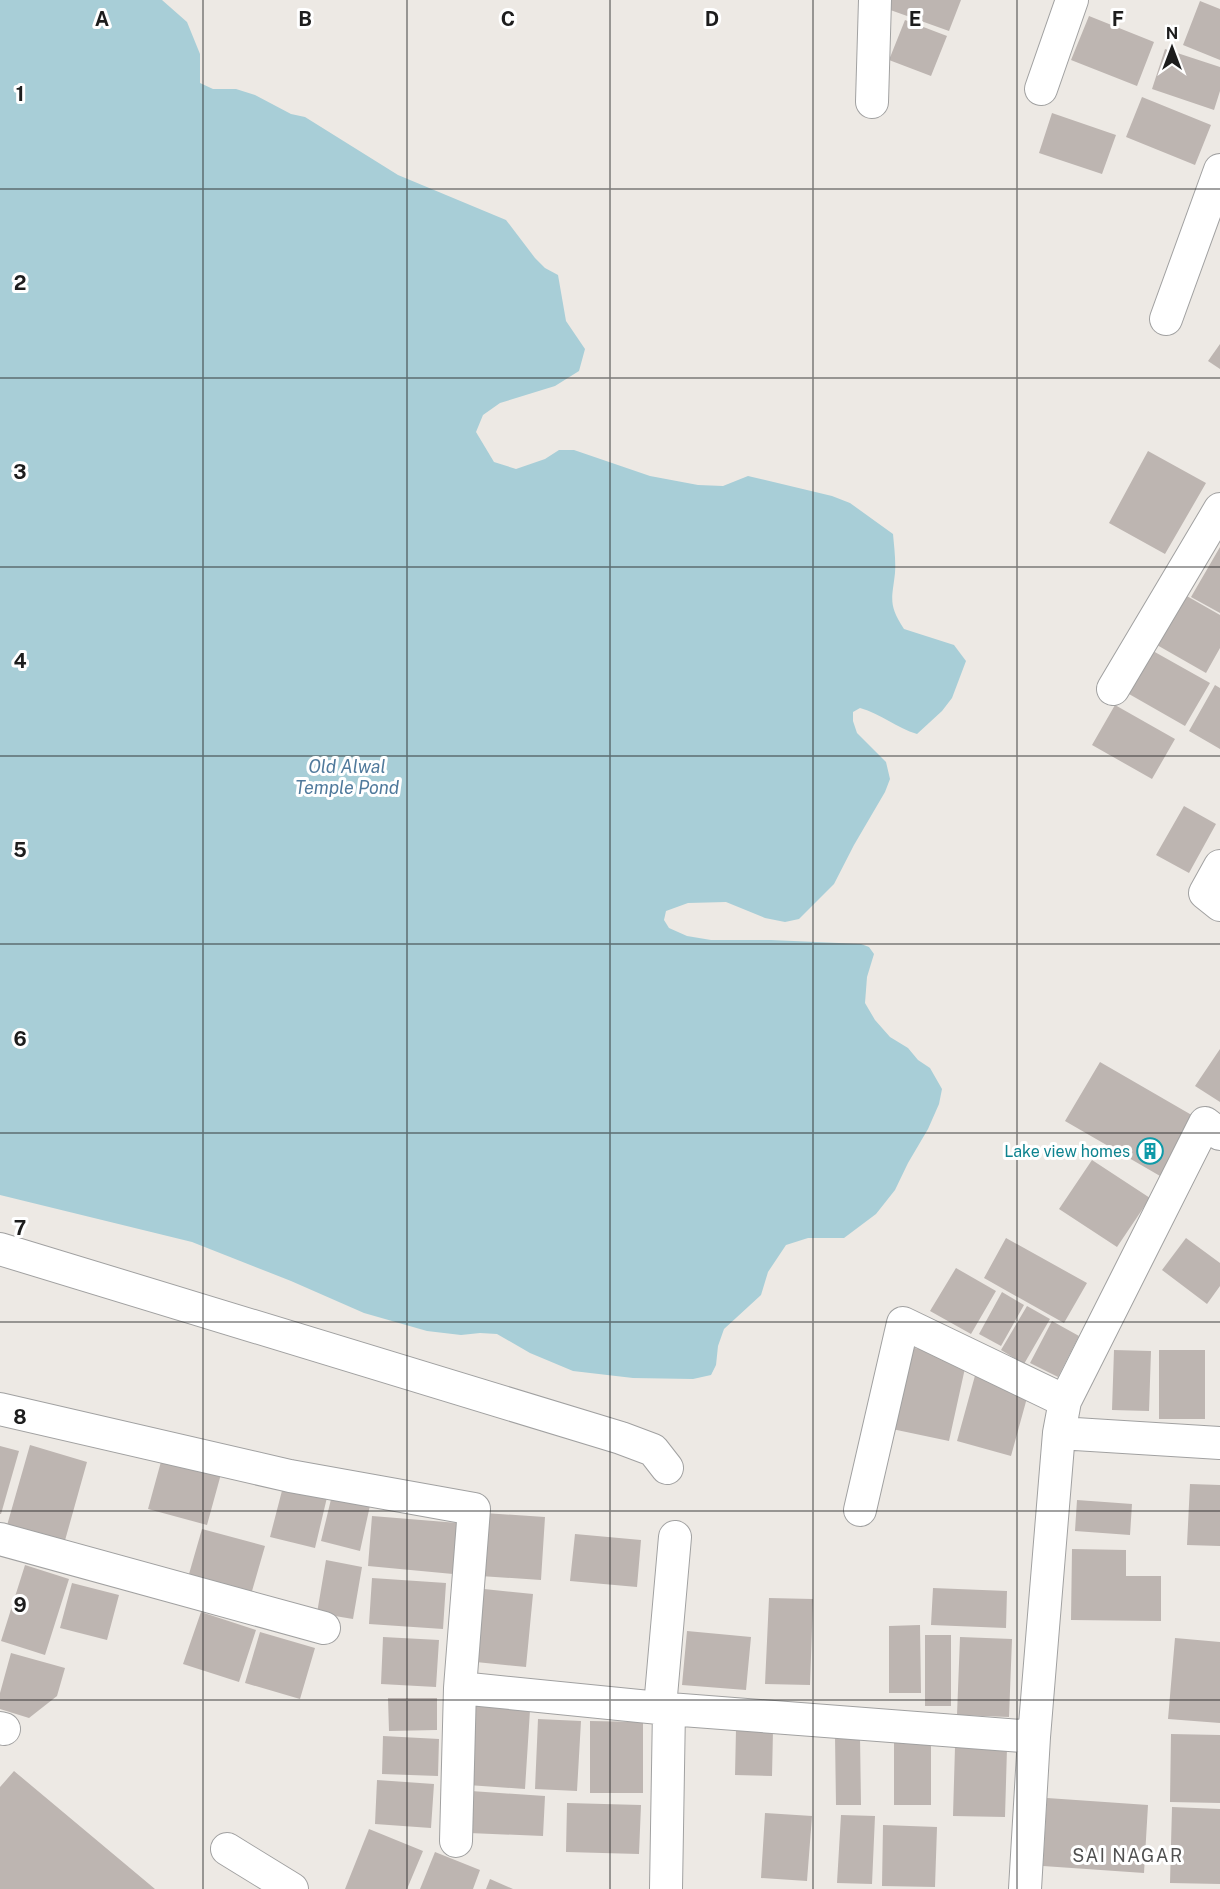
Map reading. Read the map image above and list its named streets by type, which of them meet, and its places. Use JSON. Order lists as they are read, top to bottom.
{
  "districts": ["SAI NAGAR"],
  "water": ["Old Alwal Temple Pond"],
  "places": {
    "building": ["Lake view homes"]
  },
  "north": "top",
  "grid": {
    "columns": [
      "A",
      "B",
      "C",
      "D",
      "E",
      "F"
    ],
    "rows": [
      "1",
      "2",
      "3",
      "4",
      "5",
      "6",
      "7",
      "8",
      "9"
    ]
  }
}
